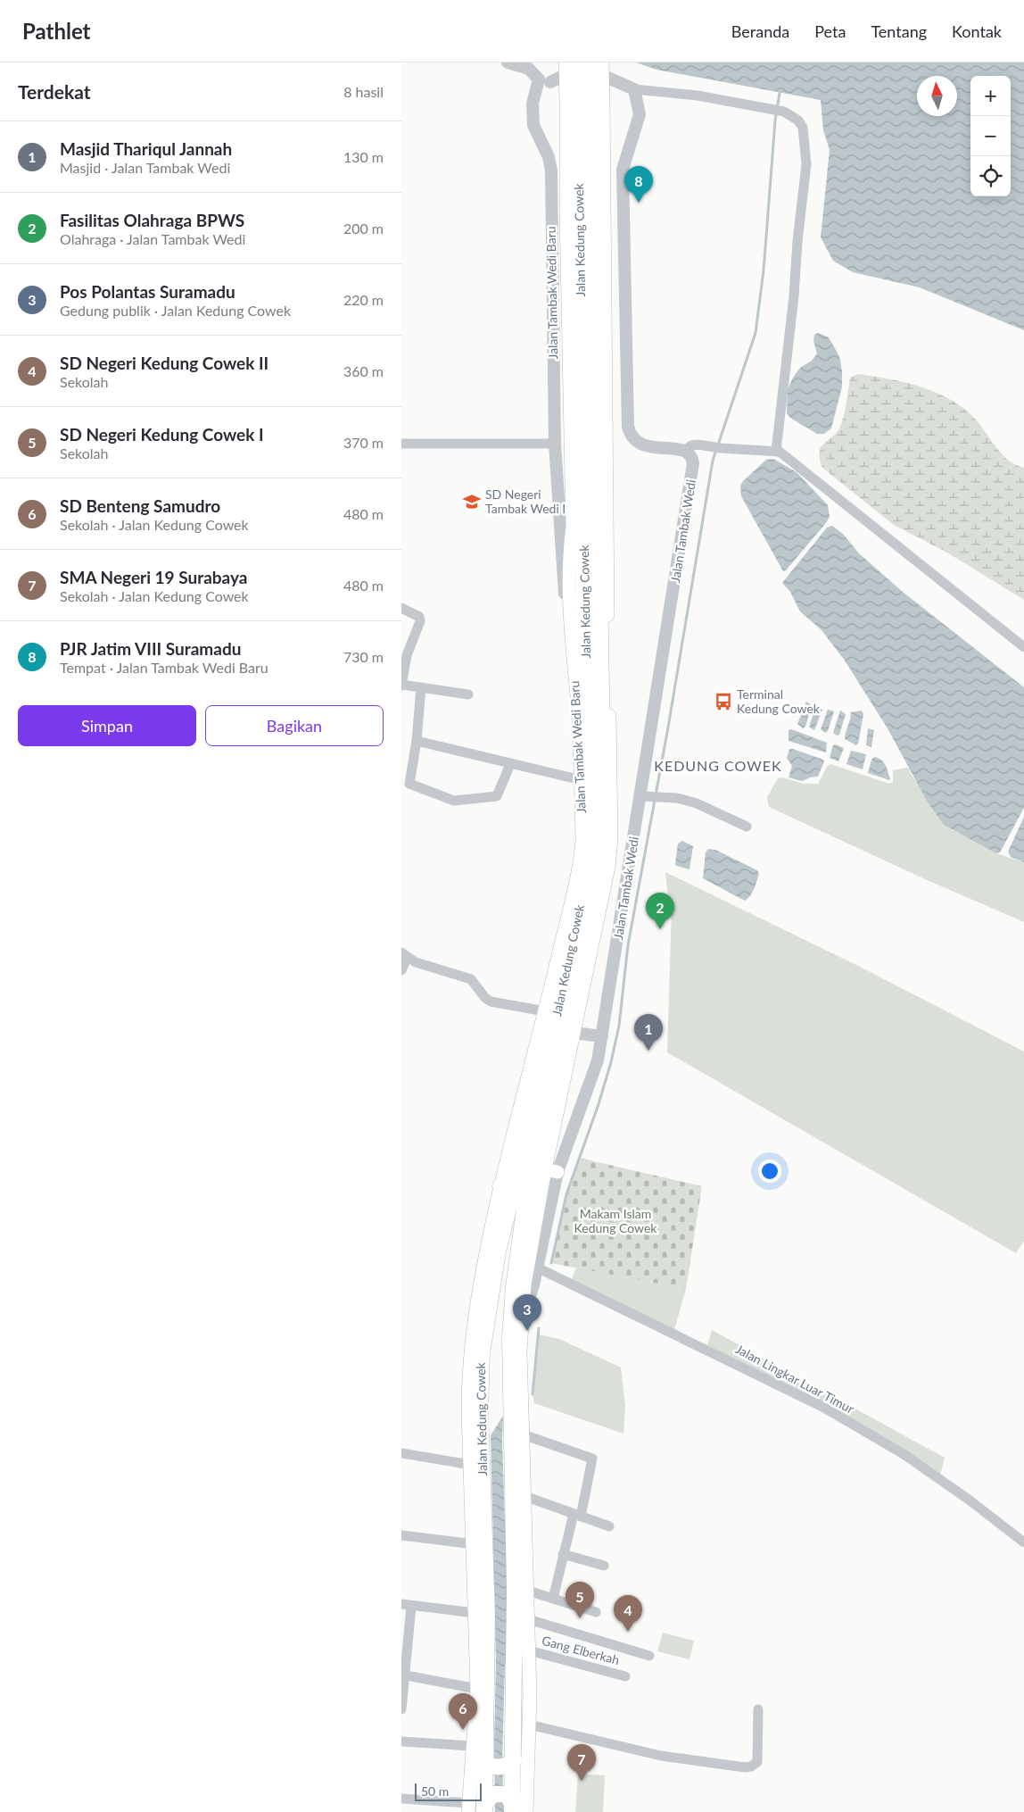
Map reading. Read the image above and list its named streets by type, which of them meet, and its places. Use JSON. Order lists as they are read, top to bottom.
{
  "streets": {
    "highway": ["Jalan Kedung Cowek"],
    "main road": ["Jalan Tambak Wedi Baru"],
    "street": ["Jalan Tambak Wedi", "Jalan Lingkar Luar Timur", "Gang Elberkah"]
  },
  "crossings": [
    ["Jalan Kedung Cowek", "Jalan Tambak Wedi Baru"],
    ["Jalan Kedung Cowek", "Jalan Tambak Wedi"],
    ["Jalan Kedung Cowek", "Gang Elberkah"],
    ["Jalan Tambak Wedi", "Jalan Lingkar Luar Timur"]
  ],
  "districts": ["KEDUNG COWEK"],
  "parks": ["Makam Islam Kedung Cowek"],
  "places": {
    "school or university": ["SD Negeri Tambak Wedi I"],
    "bus stop": ["Terminal Kedung Cowek"]
  },
  "scale_bar": "50 m",
  "north": "top",
  "page": {
    "header": "Pathlet",
    "nav": [
      "Beranda",
      "Peta",
      "Tentang",
      "Kontak"
    ],
    "heading": ["Terdekat", "8 hasil"],
    "map_buttons": ["+", "−"],
    "list": [
      {
        "mark": "1",
        "name": "Masjid Thariqul Jannah",
        "note": "Masjid · Jalan Tambak Wedi",
        "value": "130 m"
      },
      {
        "mark": "2",
        "name": "Fasilitas Olahraga BPWS",
        "note": "Olahraga · Jalan Tambak Wedi",
        "value": "200 m"
      },
      {
        "mark": "3",
        "name": "Pos Polantas Suramadu",
        "note": "Gedung publik · Jalan Kedung Cowek",
        "value": "220 m"
      },
      {
        "mark": "4",
        "name": "SD Negeri Kedung Cowek II",
        "note": "Sekolah",
        "value": "360 m"
      },
      {
        "mark": "5",
        "name": "SD Negeri Kedung Cowek I",
        "note": "Sekolah",
        "value": "370 m"
      },
      {
        "mark": "6",
        "name": "SD Benteng Samudro",
        "note": "Sekolah · Jalan Kedung Cowek",
        "value": "480 m"
      },
      {
        "mark": "7",
        "name": "SMA Negeri 19 Surabaya",
        "note": "Sekolah · Jalan Kedung Cowek",
        "value": "480 m"
      },
      {
        "mark": "8",
        "name": "PJR Jatim VIII Suramadu",
        "note": "Tempat · Jalan Tambak Wedi Baru",
        "value": "730 m"
      }
    ],
    "pins": [
      "8",
      "2",
      "1",
      "3",
      "5",
      "4",
      "6",
      "7"
    ],
    "buttons": ["Simpan", "Bagikan"],
    "scale": "50 m"
  }
}
